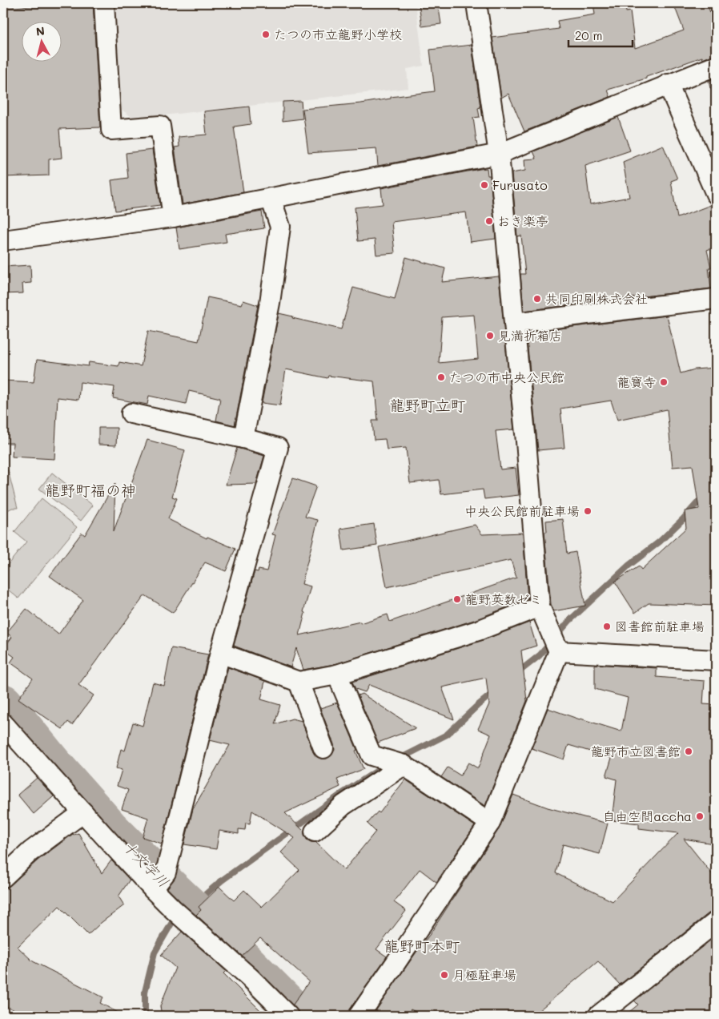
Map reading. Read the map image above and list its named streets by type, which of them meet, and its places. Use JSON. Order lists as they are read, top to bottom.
{
  "districts": ["龍野町立町", "龍野町福の神", "龍野町本町"],
  "water": ["十文字川"],
  "places": [
    "たつの市立龍野小学校",
    "Furusato",
    "おき楽亭",
    "共同印刷株式会社",
    "見満折箱店",
    "たつの市中央公民館",
    "龍寶寺",
    "中央公民館前駐車場",
    "龍野英数ゼミ",
    "図書館前駐車場",
    "龍野市立図書館",
    "自由空間accha",
    "月極駐車場"
  ],
  "scale_bar": "20 m",
  "north": "top"
}
